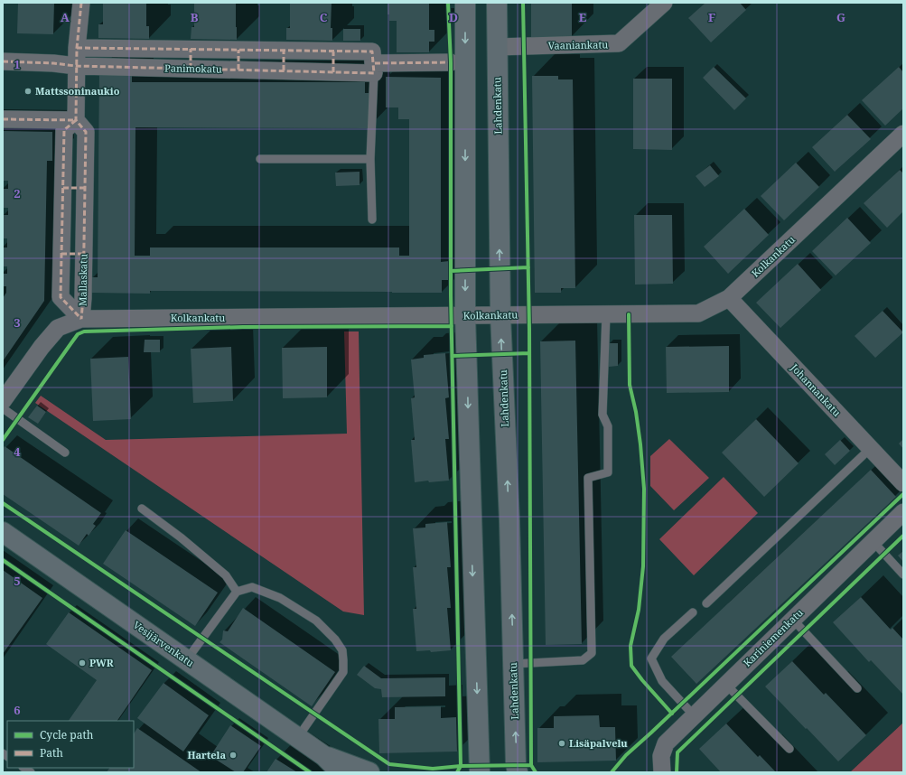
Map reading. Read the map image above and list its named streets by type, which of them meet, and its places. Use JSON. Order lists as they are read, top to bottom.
{
  "streets": {
    "main road": ["Lahdenkatu", "Vesijärvenkatu"],
    "street": [
      "Vaaniankatu",
      "Panimokatu",
      "Kolkankatu",
      "Mallaskatu",
      "Johannankatu",
      "Kariniemenkatu"
    ]
  },
  "crossings": [
    ["Vaaniankatu", "Lahdenkatu"],
    ["Lahdenkatu", "Kolkankatu"],
    ["Kolkankatu", "Mallaskatu"],
    ["Kolkankatu", "Johannankatu"]
  ],
  "places": [
    "Mattssoninaukio",
    "PWR",
    "Lisäpalvelu",
    "Hartela"
  ],
  "legend": ["Cycle path", "Path"],
  "grid": {
    "columns": [
      "A",
      "B",
      "C",
      "D",
      "E",
      "F",
      "G"
    ],
    "rows": [
      "1",
      "2",
      "3",
      "4",
      "5",
      "6"
    ]
  }
}
